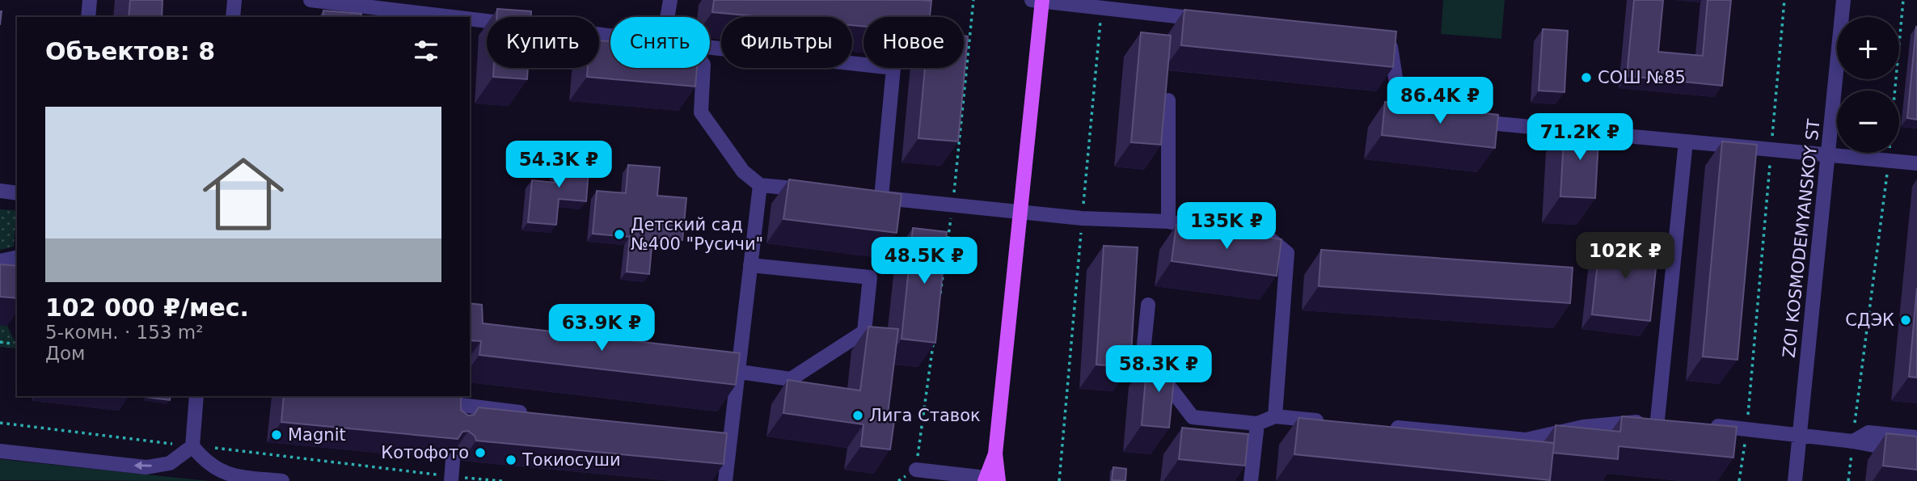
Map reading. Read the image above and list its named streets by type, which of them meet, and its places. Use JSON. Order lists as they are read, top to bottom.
{
  "streets": {
    "street": ["ZOI KOSMODEMYANSKOY ST"]
  },
  "places": [
    "СОШ №85",
    "Детский сад №400 \"Русичи\"",
    "СДЭК",
    "Лига Ставок",
    "Magnit",
    "Котофото",
    "Токиосуши"
  ],
  "page": {
    "map_buttons": ["+", "−"],
    "chip": [
      "Купить",
      "Снять",
      "Фильтры",
      "Новое"
    ],
    "heading": "Объектов: 8",
    "price": [
      "86.4K ₽",
      "71.2K ₽",
      "54.3K ₽",
      "135K ₽",
      "102K ₽",
      "48.5K ₽",
      "63.9K ₽",
      "58.3K ₽"
    ],
    "list": [
      {
        "name": "102 000 ₽/мес.",
        "note": "5-комн. · 153 m² · Дом"
      }
    ]
  }
}
